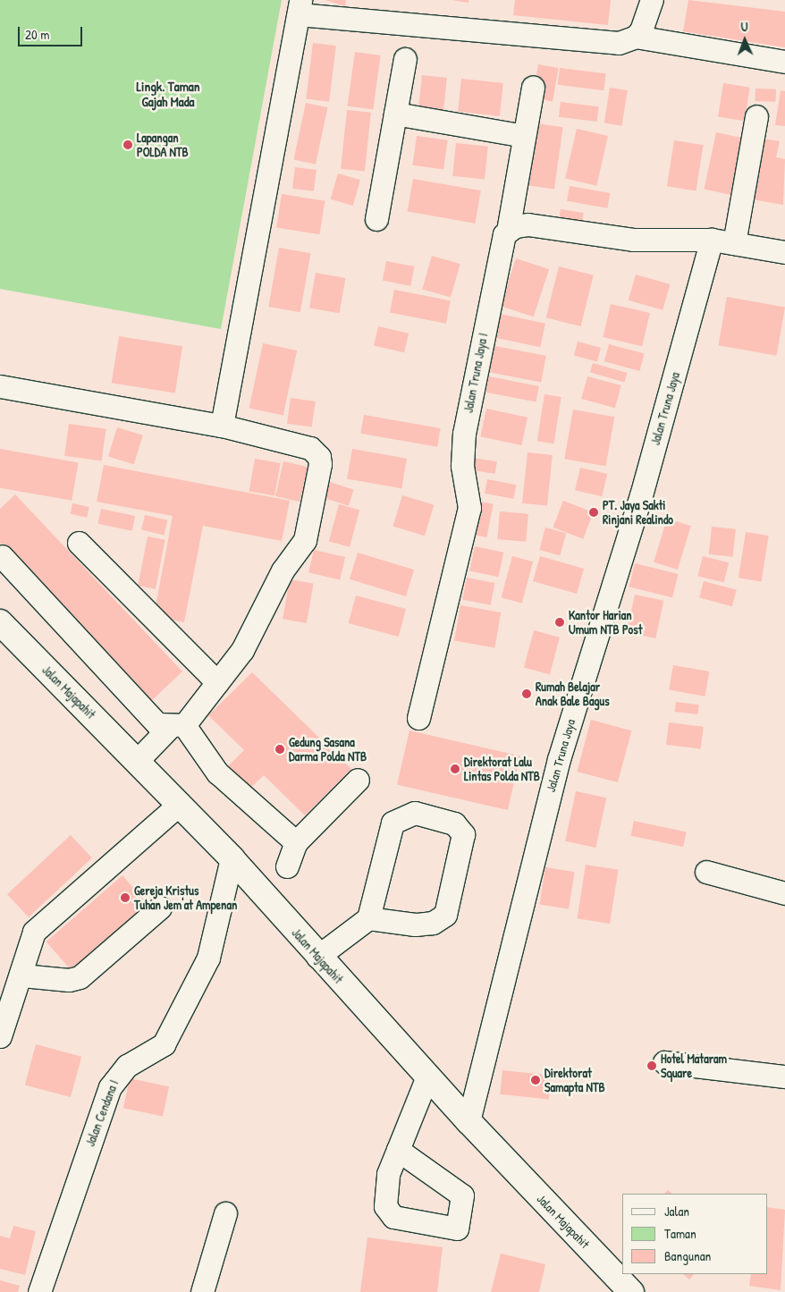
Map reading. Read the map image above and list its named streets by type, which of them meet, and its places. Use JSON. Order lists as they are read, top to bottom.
{
  "streets": {
    "main road": ["Jalan Majapahit"],
    "street": ["Jalan Truna Jaya I", "Jalan Truna Jaya", "Jalan Cendana I"]
  },
  "crossings": [
    ["Jalan Truna Jaya", "Jalan Majapahit"],
    ["Jalan Majapahit", "Jalan Cendana I"]
  ],
  "districts": ["Lingk. Taman Gajah Mada"],
  "places": [
    "Lapangan POLDA NTB",
    "PT. Jaya Sakti Rinjani Realindo",
    "Kantor Harian Umum NTB Post",
    "Rumah Belajar Anak Bale Bagus",
    "Gedung Sasana Darma Polda NTB",
    "Direktorat Lalu Lintas Polda NTB",
    "Gereja Kristus Tuhan Jem'at Ampenan",
    "Hotel Mataram Square",
    "Direktorat Samapta NTB"
  ],
  "legend": ["Jalan", "Taman", "Bangunan"],
  "scale_bar": "20 m",
  "north": "top"
}
